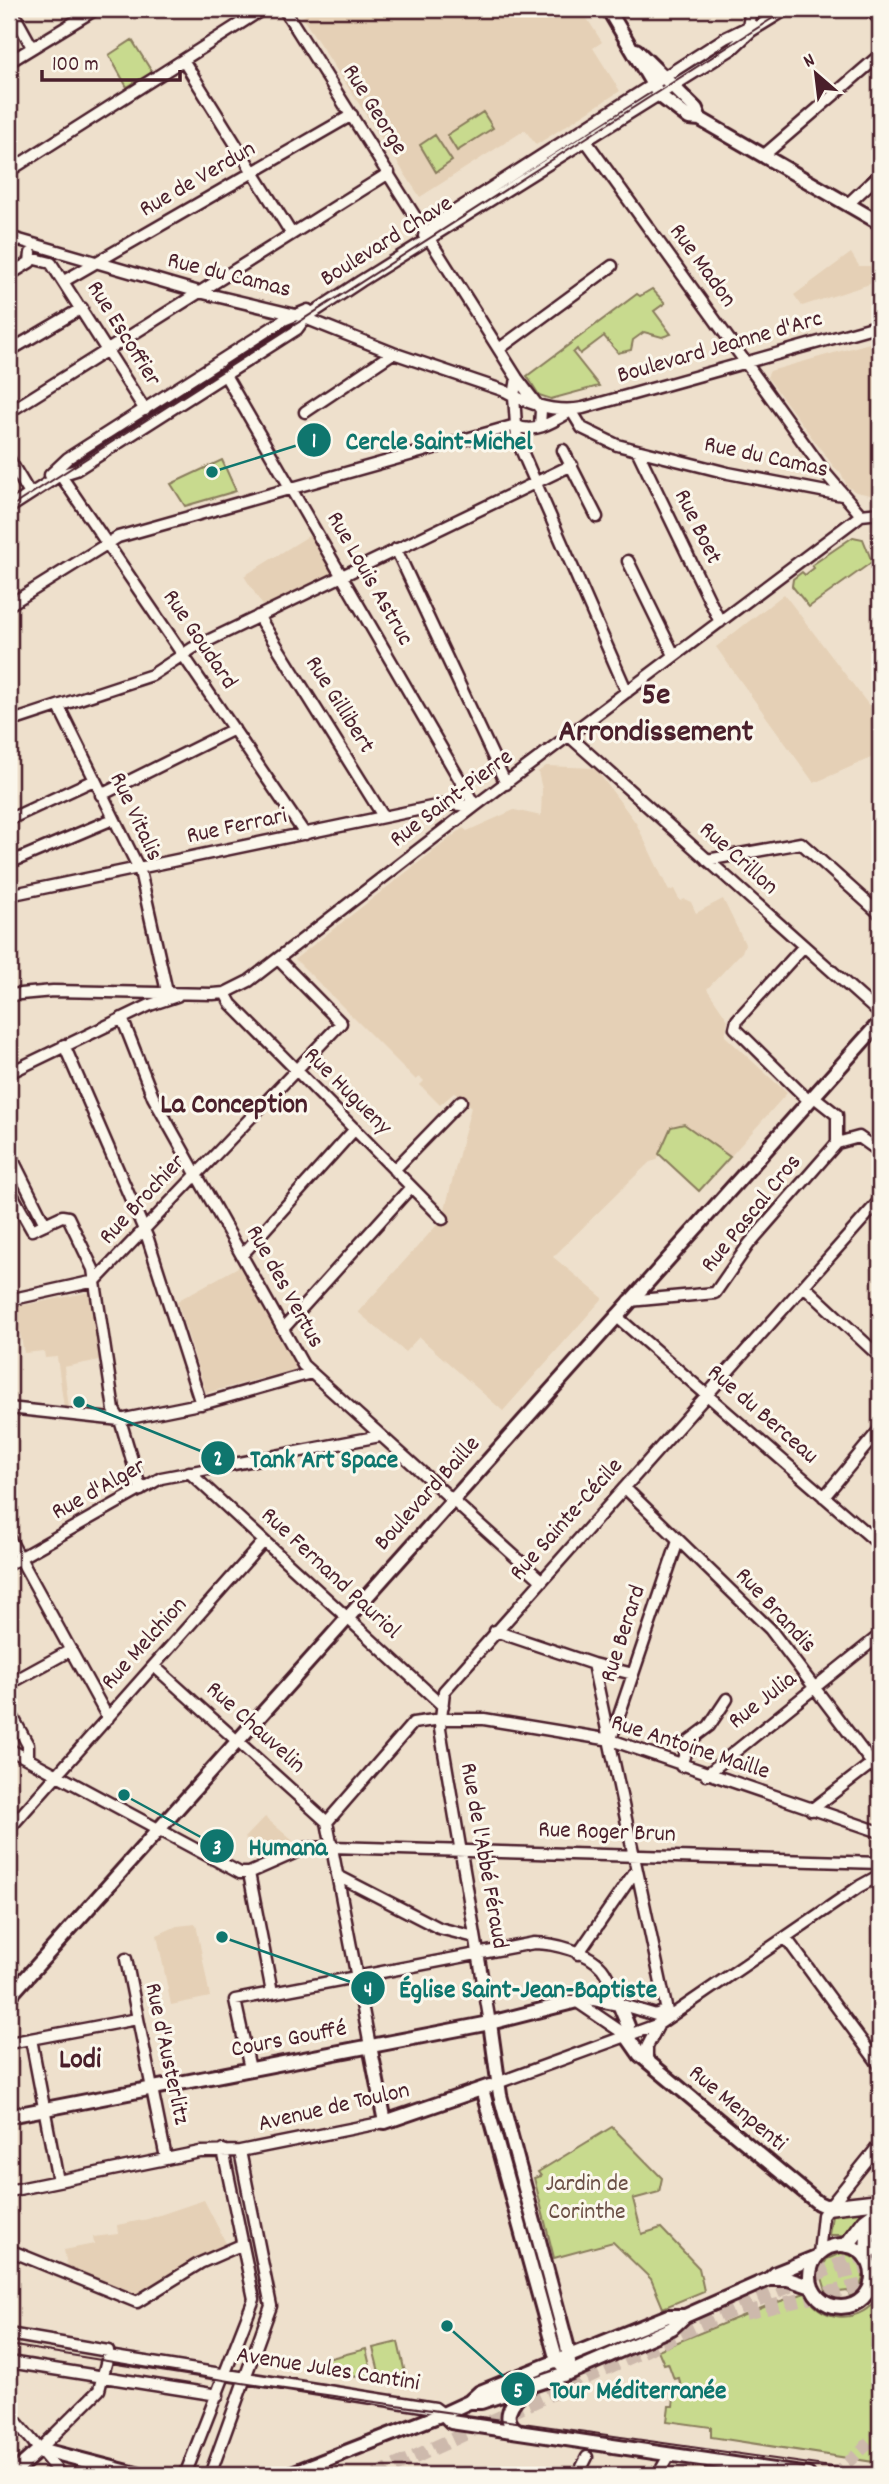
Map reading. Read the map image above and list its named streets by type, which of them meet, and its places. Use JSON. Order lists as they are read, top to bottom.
{
  "streets": {
    "main road": [
      "Boulevard Baille",
      "Rue de l'Abbé Féraud",
      "Cours Gouffé",
      "Avenue de Toulon",
      "Rue Menpenti",
      "Avenue Jules Cantini"
    ],
    "street": [
      "Rue George",
      "Rue de Verdun",
      "Boulevard Chave",
      "Rue Madon",
      "Rue du Camas",
      "Rue Escoffier",
      "Boulevard Jeanne d'Arc",
      "Rue Boet",
      "Rue Louis Astruc",
      "Rue Goudard",
      "Rue Gillibert",
      "Rue Saint-Pierre",
      "Rue Vitalis",
      "Rue Ferrari",
      "Rue Crillon",
      "Rue Hugueny",
      "Rue Brochier",
      "Rue Pascal Cros",
      "Rue des Vertus",
      "Rue du Berceau",
      "Rue d'Alger",
      "Rue Sainte-Cécile",
      "Rue Fernand Pauriol",
      "Rue Brandis",
      "Rue Berard",
      "Rue Melchion",
      "Rue Julia",
      "Rue Chauvelin",
      "Rue Antoine Maille",
      "Rue Roger Brun",
      "Rue d'Austerlitz"
    ]
  },
  "crossings": [
    ["Rue George", "Rue de Verdun"],
    ["Rue George", "Boulevard Chave"],
    ["Rue George", "Rue du Camas"],
    ["Rue George", "Boulevard Jeanne d'Arc"],
    ["Rue de Verdun", "Rue du Camas"],
    ["Rue de Verdun", "Rue Escoffier"],
    ["Boulevard Chave", "Rue Madon"],
    ["Boulevard Chave", "Rue du Camas"],
    ["Boulevard Chave", "Rue Escoffier"],
    ["Boulevard Chave", "Rue Louis Astruc"],
    ["Boulevard Chave", "Rue Goudard"],
    ["Rue Madon", "Rue du Camas"],
    ["Rue Madon", "Boulevard Jeanne d'Arc"],
    ["Rue Madon", "Rue Saint-Pierre"],
    ["Rue du Camas", "Boulevard Jeanne d'Arc"],
    ["Rue du Camas", "Rue Boet"],
    ["Rue Boet", "Rue Saint-Pierre"],
    ["Rue Louis Astruc", "Rue Saint-Pierre"],
    ["Rue Louis Astruc", "Rue Ferrari"],
    ["Rue Goudard", "Rue Ferrari"],
    ["Rue Gillibert", "Rue Ferrari"],
    ["Rue Saint-Pierre", "Rue Vitalis"],
    ["Rue Saint-Pierre", "Rue Ferrari"],
    ["Rue Saint-Pierre", "Rue Crillon"],
    ["Rue Saint-Pierre", "Rue Hugueny"],
    ["Rue Saint-Pierre", "Rue Brochier"],
    ["Rue Vitalis", "Rue Ferrari"],
    ["Rue Hugueny", "Rue Brochier"],
    ["Rue Brochier", "Rue des Vertus"],
    ["Rue Pascal Cros", "Boulevard Baille"],
    ["Rue des Vertus", "Rue d'Alger"],
    ["Rue des Vertus", "Boulevard Baille"],
    ["Rue des Vertus", "Rue Sainte-Cécile"],
    ["Rue du Berceau", "Boulevard Baille"],
    ["Rue du Berceau", "Rue Sainte-Cécile"],
    ["Rue d'Alger", "Rue Fernand Pauriol"],
    ["Boulevard Baille", "Rue Fernand Pauriol"],
    ["Boulevard Baille", "Rue Chauvelin"],
    ["Rue Sainte-Cécile", "Rue Fernand Pauriol"],
    ["Rue Sainte-Cécile", "Rue Brandis"],
    ["Rue Sainte-Cécile", "Rue Antoine Maille"],
    ["Rue Sainte-Cécile", "Rue de l'Abbé Féraud"],
    ["Rue Fernand Pauriol", "Rue Melchion"],
    ["Rue Brandis", "Rue Berard"],
    ["Rue Brandis", "Rue Julia"],
    ["Rue Berard", "Rue Antoine Maille"],
    ["Rue Melchion", "Rue Chauvelin"],
    ["Rue Julia", "Rue Antoine Maille"],
    ["Rue Antoine Maille", "Rue de l'Abbé Féraud"],
    ["Rue Roger Brun", "Rue de l'Abbé Féraud"],
    ["Rue de l'Abbé Féraud", "Cours Gouffé"],
    ["Rue de l'Abbé Féraud", "Avenue de Toulon"],
    ["Cours Gouffé", "Rue d'Austerlitz"],
    ["Rue d'Austerlitz", "Avenue de Toulon"],
    ["Avenue de Toulon", "Rue Menpenti"]
  ],
  "districts": ["5e Arrondissement", "La Conception", "Lodi"],
  "parks": ["Jardin de Corinthe"],
  "places": [
    "Cercle Saint-Michel",
    "Tank Art Space",
    "Humana",
    "Église Saint-Jean-Baptiste",
    "Tour Méditerranée"
  ],
  "scale_bar": "100 m",
  "north": "top left"
}
